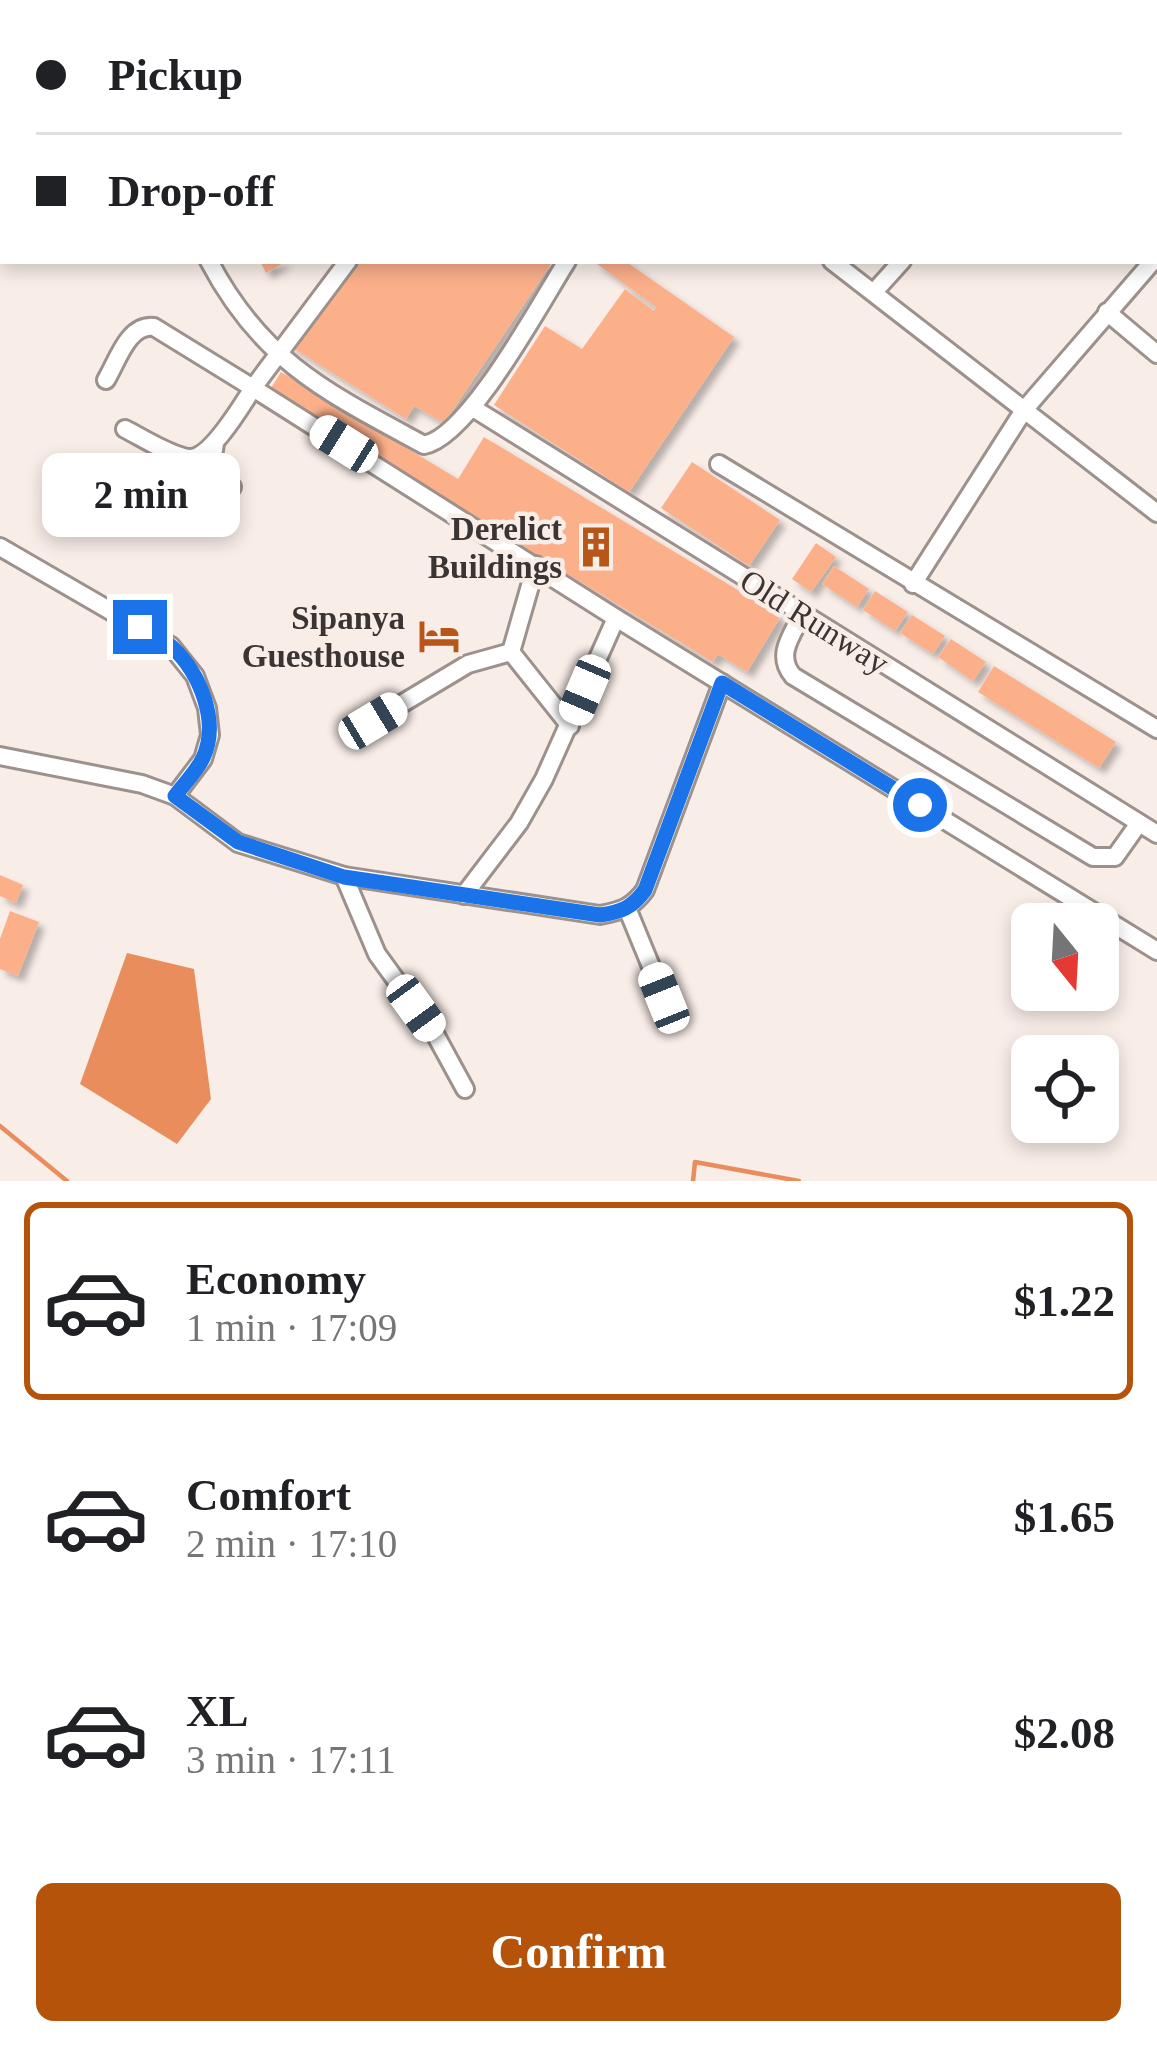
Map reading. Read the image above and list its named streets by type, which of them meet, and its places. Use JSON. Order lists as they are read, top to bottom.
{
  "streets": {
    "street": ["Old Runway"]
  },
  "places": {
    "building": ["Derelict Buildings"],
    "hotel": ["Sipanya Guesthouse"]
  },
  "north": "bottom",
  "page": {
    "banner": ["Pickup", "Drop-off"],
    "bubble": "2 min",
    "list": [
      {
        "name": "Economy",
        "note": "1 min · 17:09",
        "value": "$1.22"
      },
      {
        "name": "Comfort",
        "note": "2 min · 17:10",
        "value": "$1.65"
      },
      {
        "name": "XL",
        "note": "3 min · 17:11",
        "value": "$2.08"
      }
    ],
    "buttons": "Confirm"
  }
}
